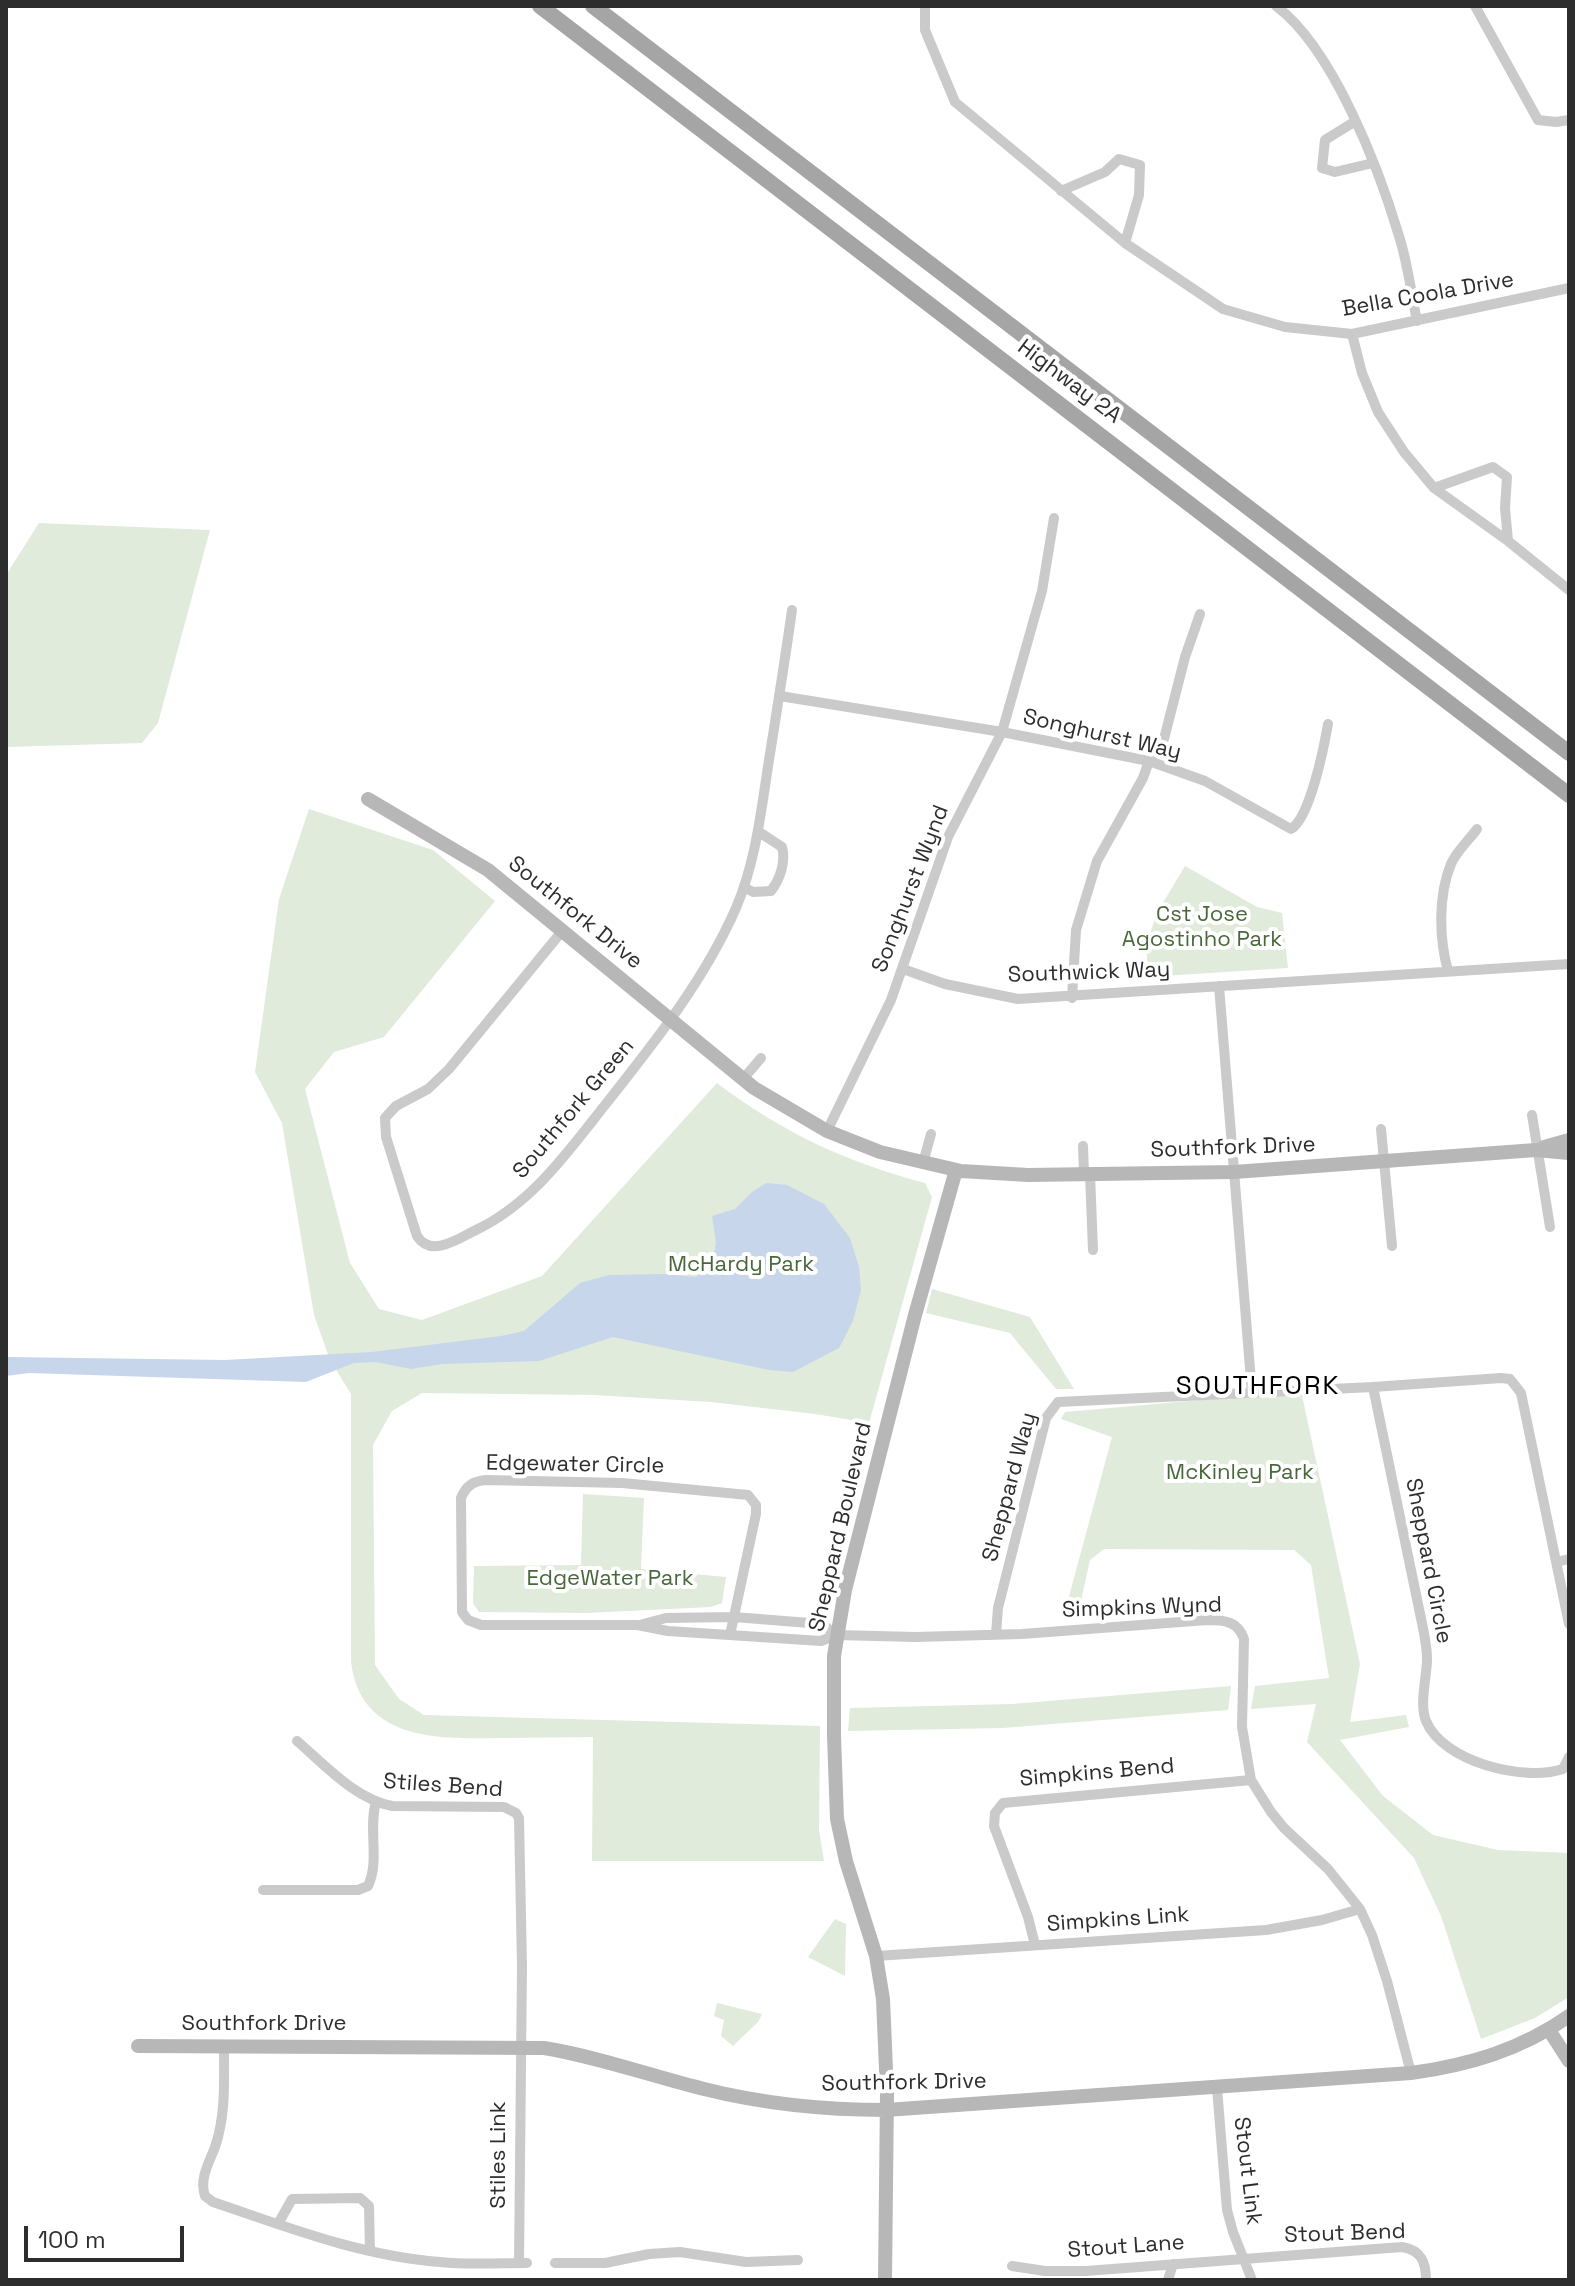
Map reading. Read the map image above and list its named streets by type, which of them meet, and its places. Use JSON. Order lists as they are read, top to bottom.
{
  "streets": {
    "main road": ["Highway 2A"],
    "street": [
      "Bella Coola Drive",
      "Songhurst Way",
      "Songhurst Wynd",
      "Southfork Drive",
      "Southwick Way",
      "Southfork Green",
      "Edgewater Circle",
      "Sheppard Way",
      "Sheppard Boulevard",
      "Sheppard Circle",
      "Simpkins Wynd",
      "Simpkins Bend",
      "Stiles Bend",
      "Simpkins Link",
      "Stiles Link",
      "Stout Link",
      "Stout Bend",
      "Stout Lane"
    ]
  },
  "crossings": [
    ["Songhurst Way", "Songhurst Wynd"],
    ["Songhurst Wynd", "Southfork Drive"],
    ["Songhurst Wynd", "Southwick Way"],
    ["Southfork Drive", "Southfork Green"],
    ["Southfork Drive", "Sheppard Boulevard"],
    ["Southfork Drive", "Simpkins Wynd"],
    ["Southfork Drive", "Stiles Bend"],
    ["Southfork Drive", "Stiles Link"],
    ["Southfork Drive", "Stout Link"],
    ["Sheppard Way", "Simpkins Wynd"],
    ["Sheppard Boulevard", "Simpkins Wynd"],
    ["Sheppard Boulevard", "Simpkins Link"],
    ["Simpkins Wynd", "Simpkins Bend"],
    ["Simpkins Wynd", "Simpkins Link"],
    ["Simpkins Bend", "Simpkins Link"],
    ["Stiles Bend", "Stiles Link"],
    ["Stout Link", "Stout Bend"],
    ["Stout Link", "Stout Lane"],
    ["Stout Bend", "Stout Lane"]
  ],
  "districts": ["SOUTHFORK"],
  "parks": [
    "Cst Jose Agostinho Park",
    "McHardy Park",
    "McKinley Park",
    "EdgeWater Park"
  ],
  "scale_bar": "100 m"
}
